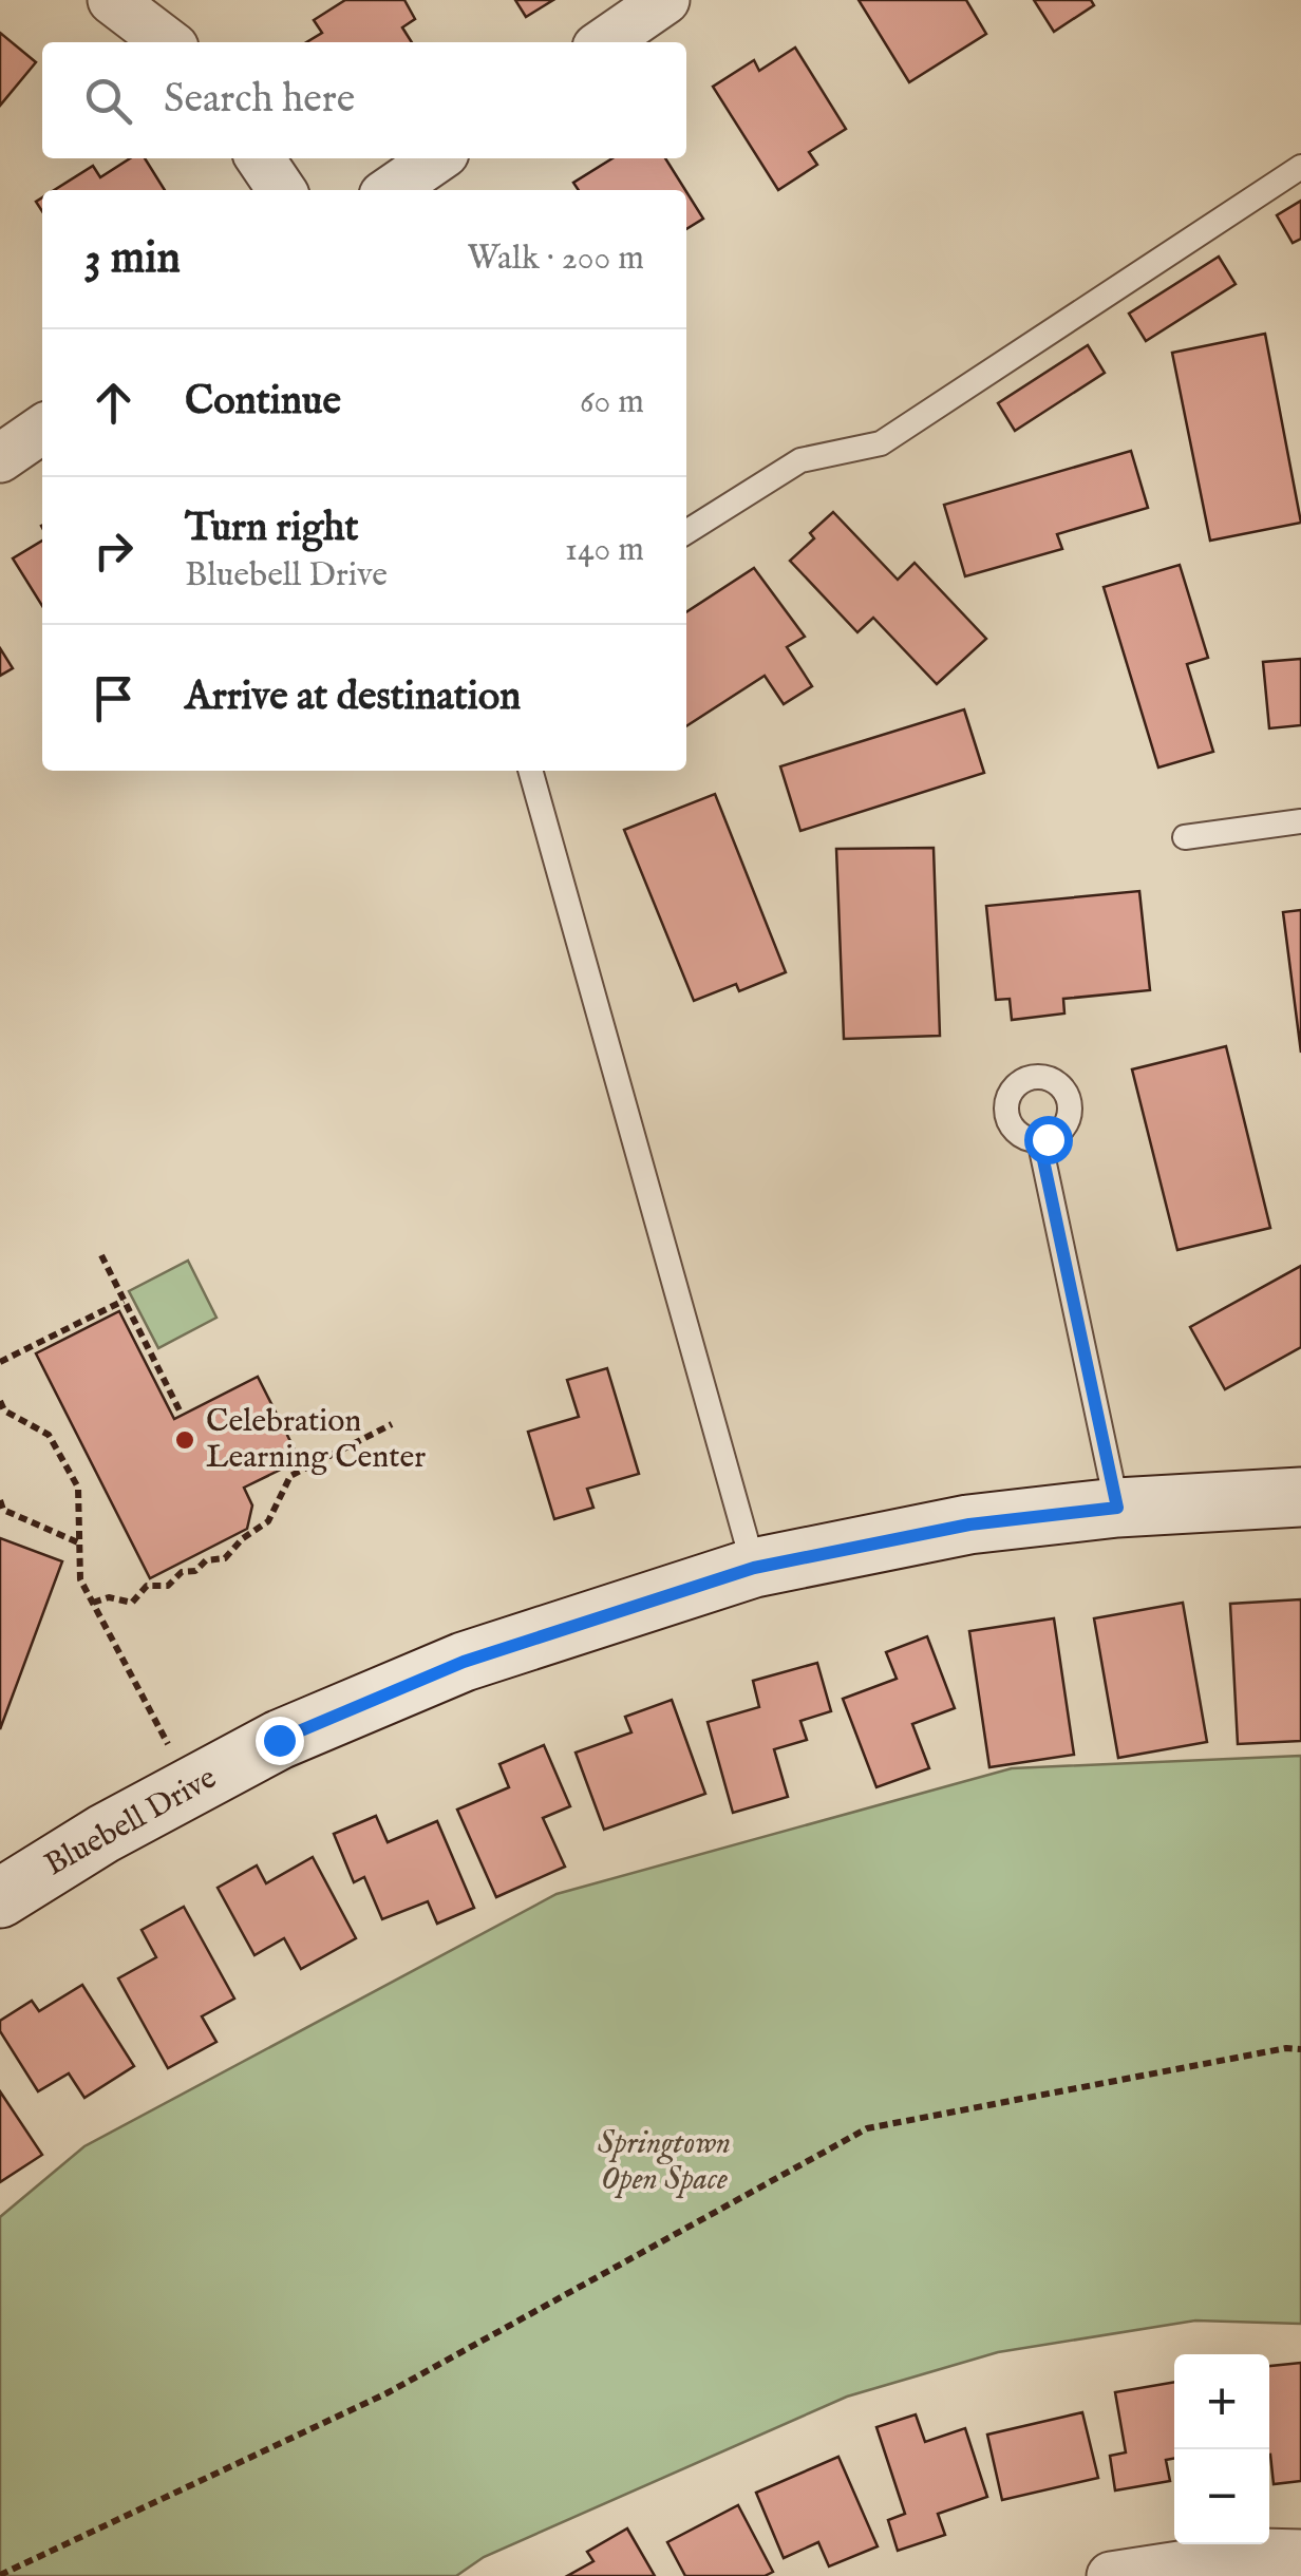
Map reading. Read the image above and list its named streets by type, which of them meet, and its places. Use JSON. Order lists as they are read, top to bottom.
{
  "streets": {
    "street": ["Bluebell Drive"]
  },
  "parks": ["Springtown Open Space"],
  "places": ["Celebration Learning Center"],
  "page": {
    "search": "Search here",
    "heading": ["3 min", "Walk · 200 m"],
    "list": [
      ["Continue", "60 m"],
      ["Turn right", "Bluebell Drive", "140 m"],
      "Arrive at destination"
    ],
    "map_buttons": ["+", "−"]
  }
}
